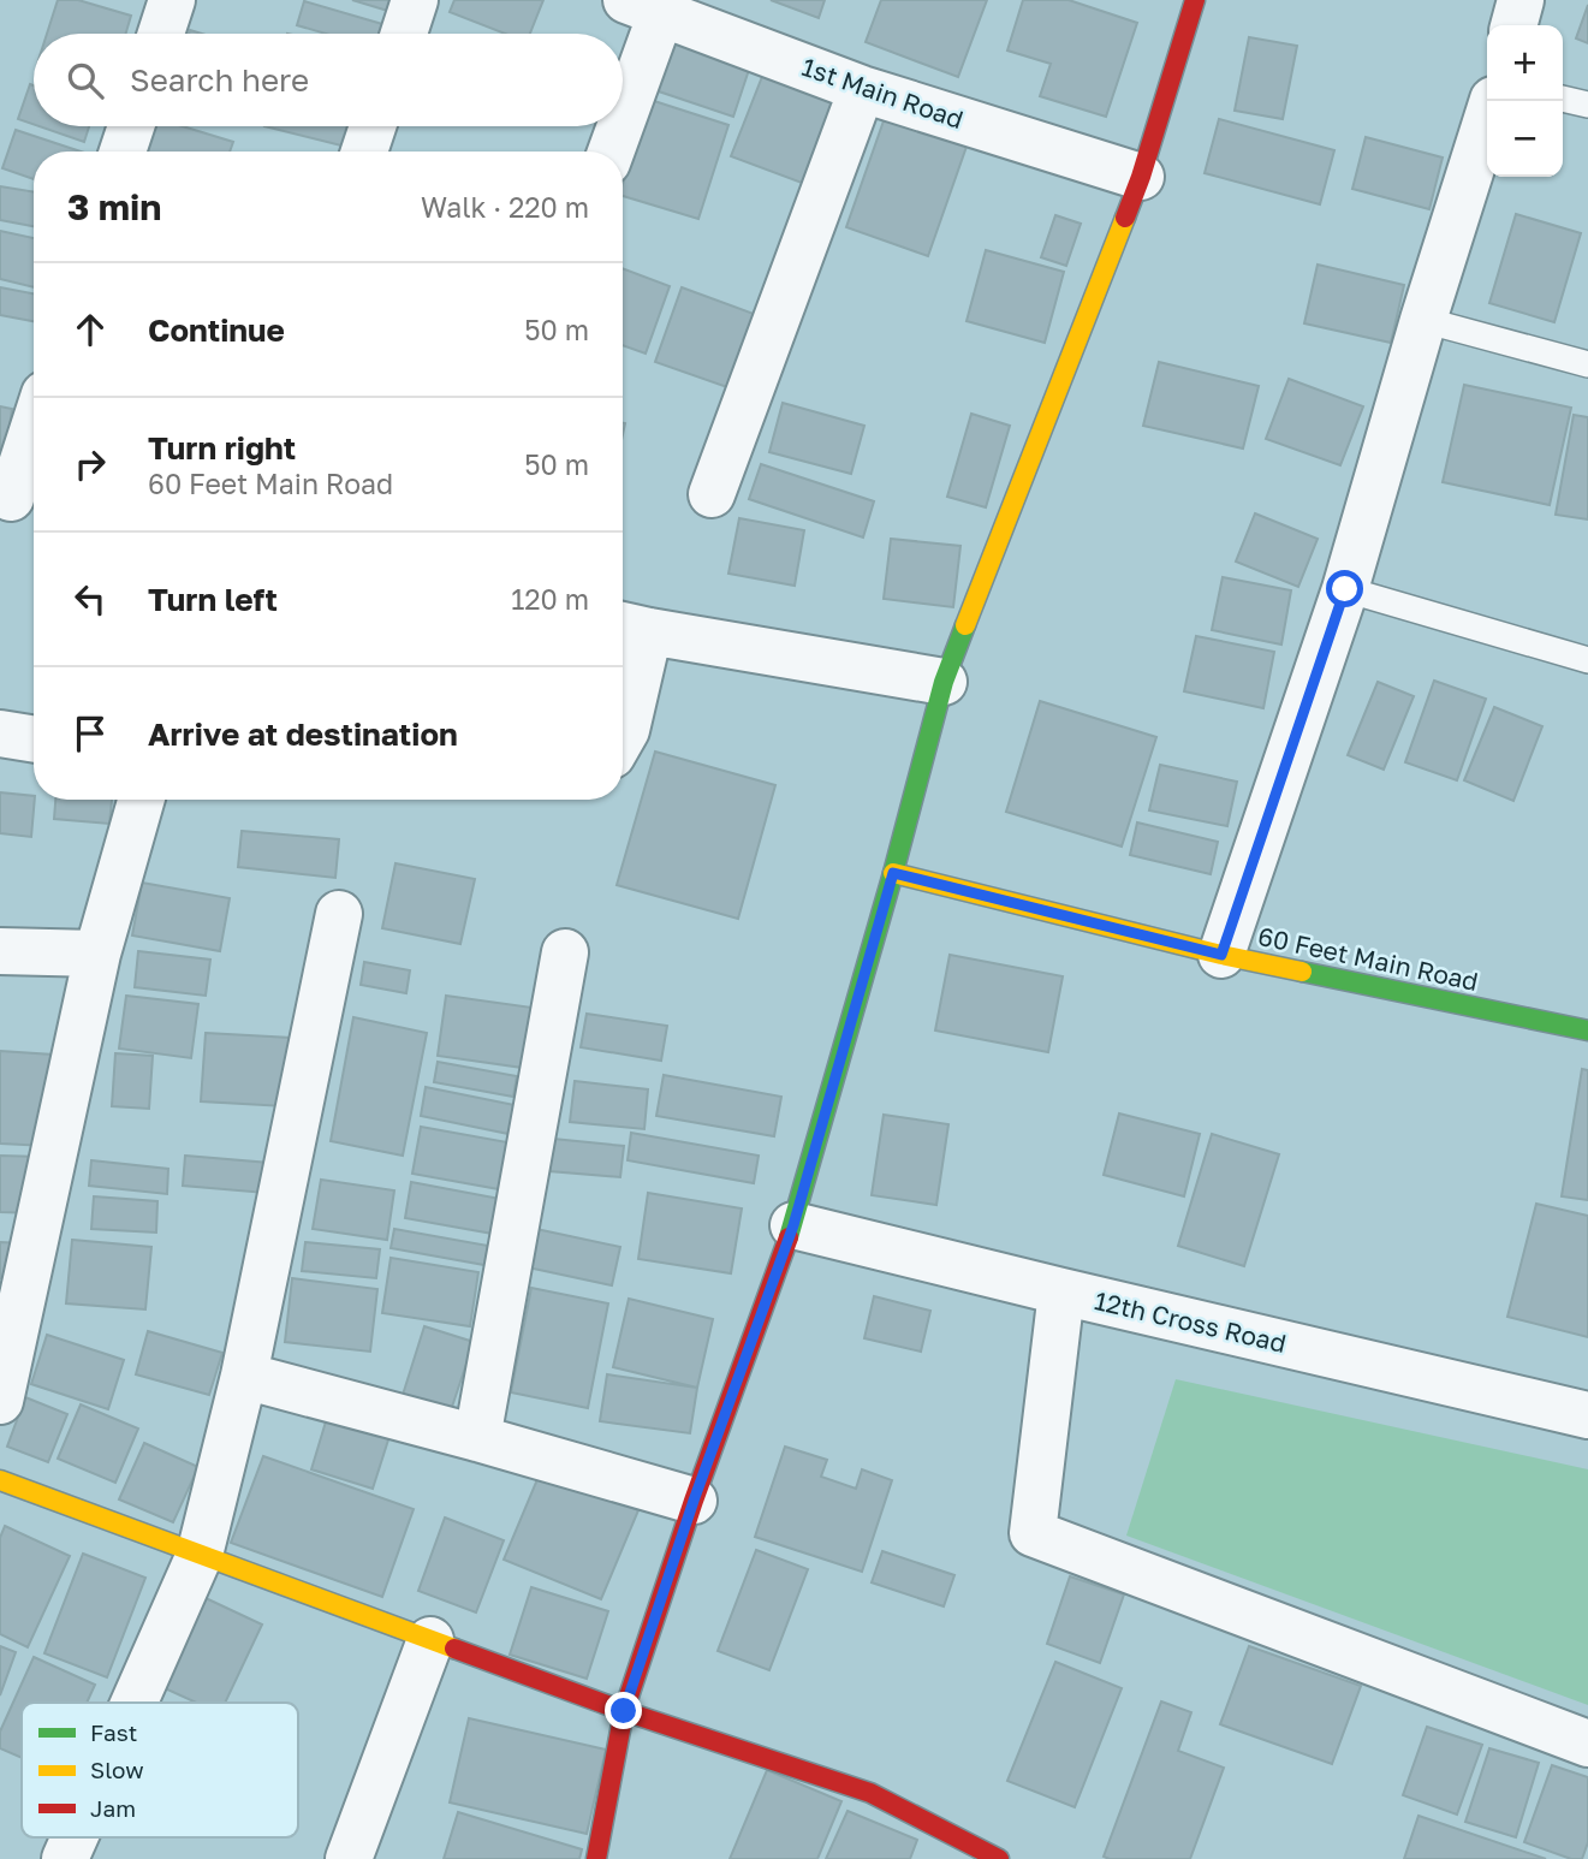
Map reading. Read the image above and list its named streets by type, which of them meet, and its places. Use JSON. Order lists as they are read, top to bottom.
{
  "streets": {
    "street": ["1st Main Road", "60 Feet Main Road", "12th Cross Road"]
  },
  "legend": ["Fast", "Slow", "Jam"],
  "page": {
    "map_buttons": ["+", "−"],
    "search": "Search here",
    "heading": ["3 min", "Walk · 220 m"],
    "list": [
      ["Continue", "50 m"],
      ["Turn right", "60 Feet Main Road", "50 m"],
      ["Turn left", "120 m"],
      "Arrive at destination"
    ]
  }
}
